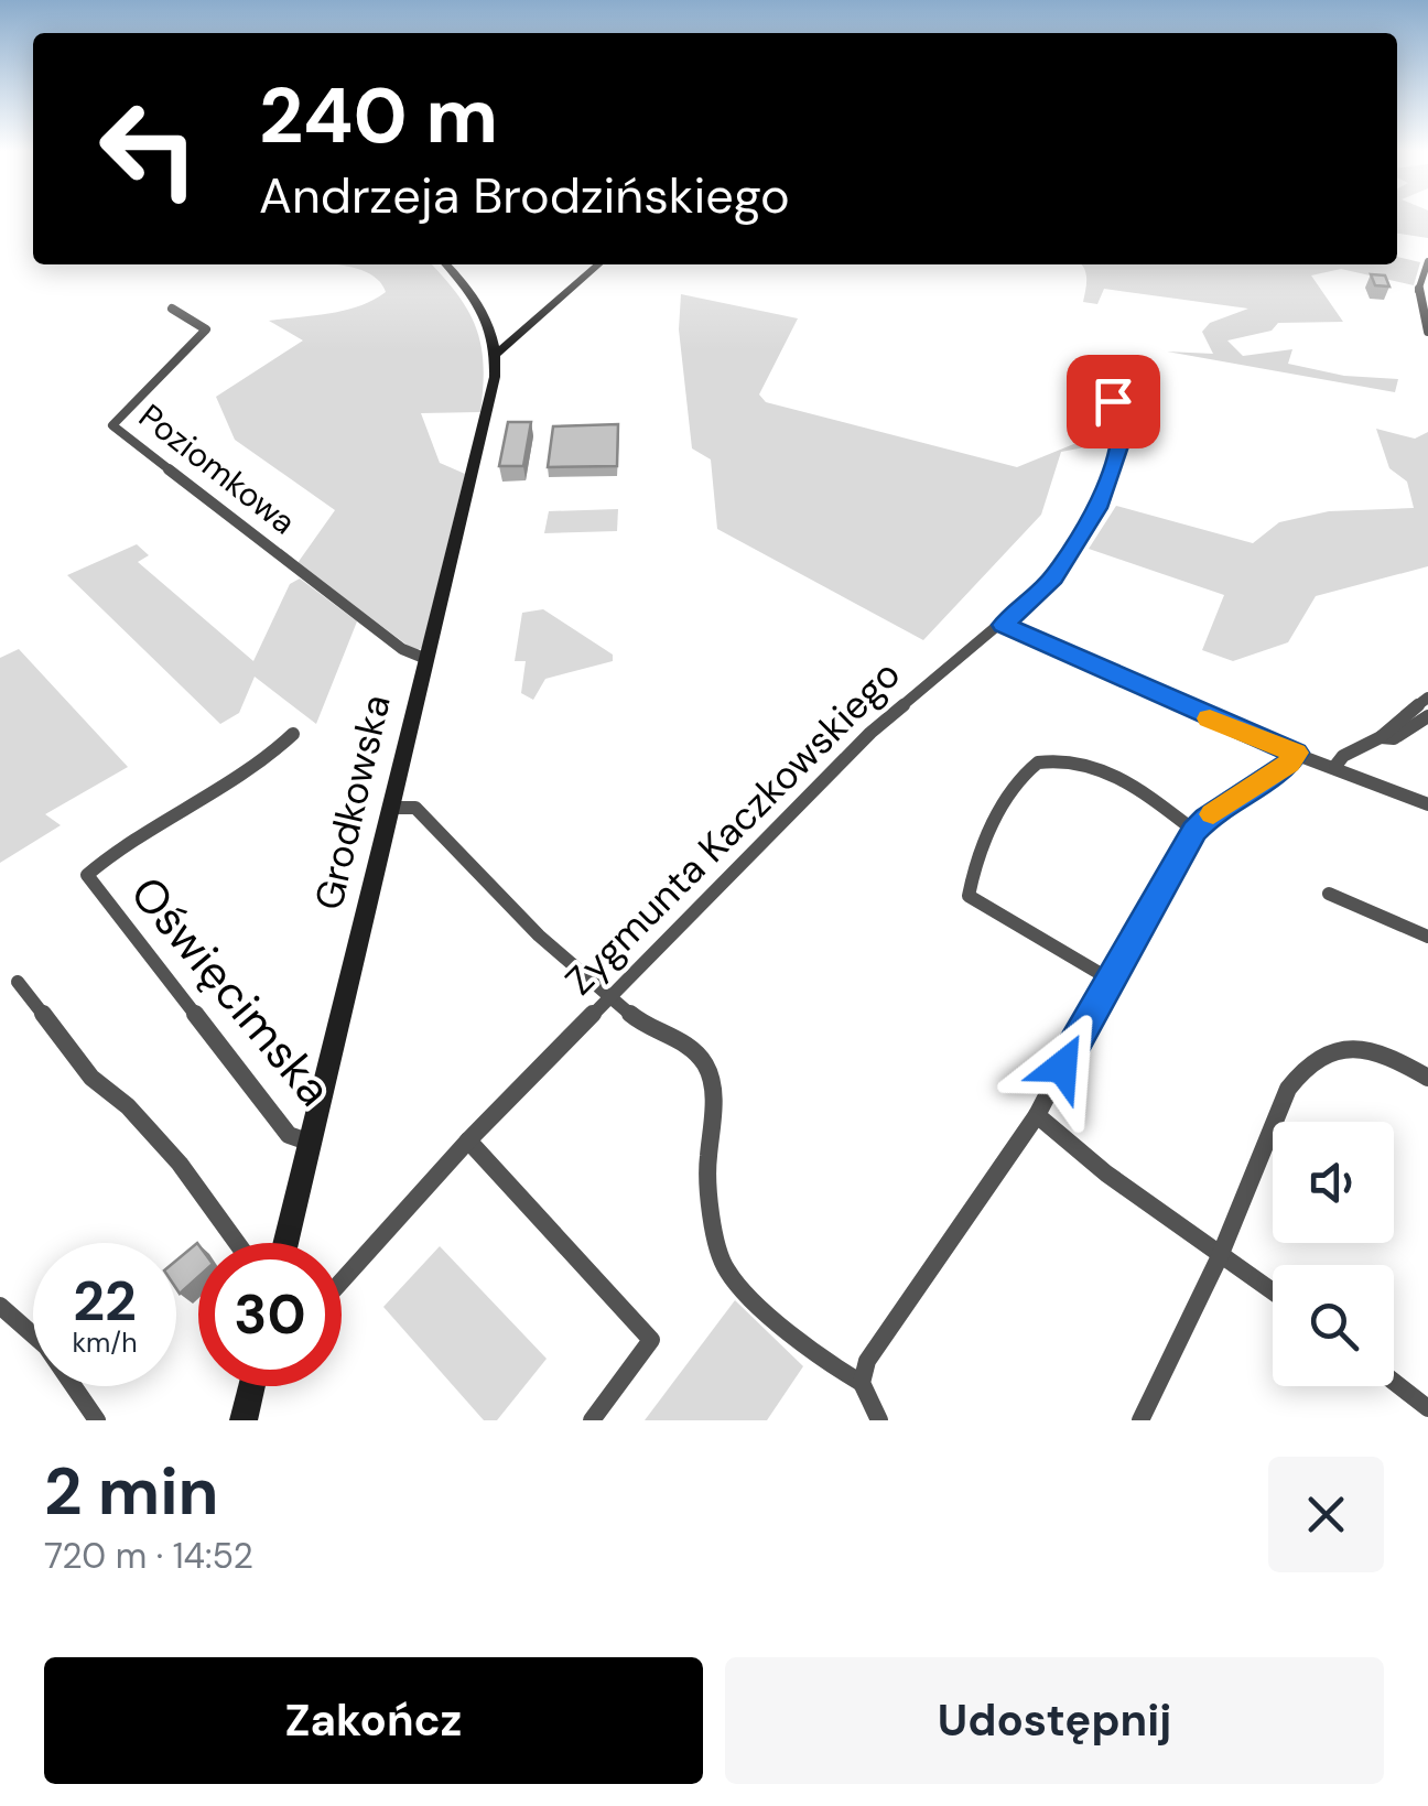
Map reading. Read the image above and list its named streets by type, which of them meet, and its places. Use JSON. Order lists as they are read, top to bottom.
{
  "streets": {
    "main road": ["Grodkowska"],
    "street": ["Poziomkowa", "Zygmunta Kaczkowskiego", "Oświęcimska"]
  },
  "crossings": [
    ["Poziomkowa", "Grodkowska"],
    ["Grodkowska", "Oświęcimska"]
  ],
  "page": {
    "turn": ["240 m", "Andrzeja Brodzińskiego"],
    "speed": "22 km/h",
    "limit": "30",
    "heading": ["2 min", "720 m · 14:52"],
    "buttons": ["Zakończ", "Udostępnij"]
  }
}
